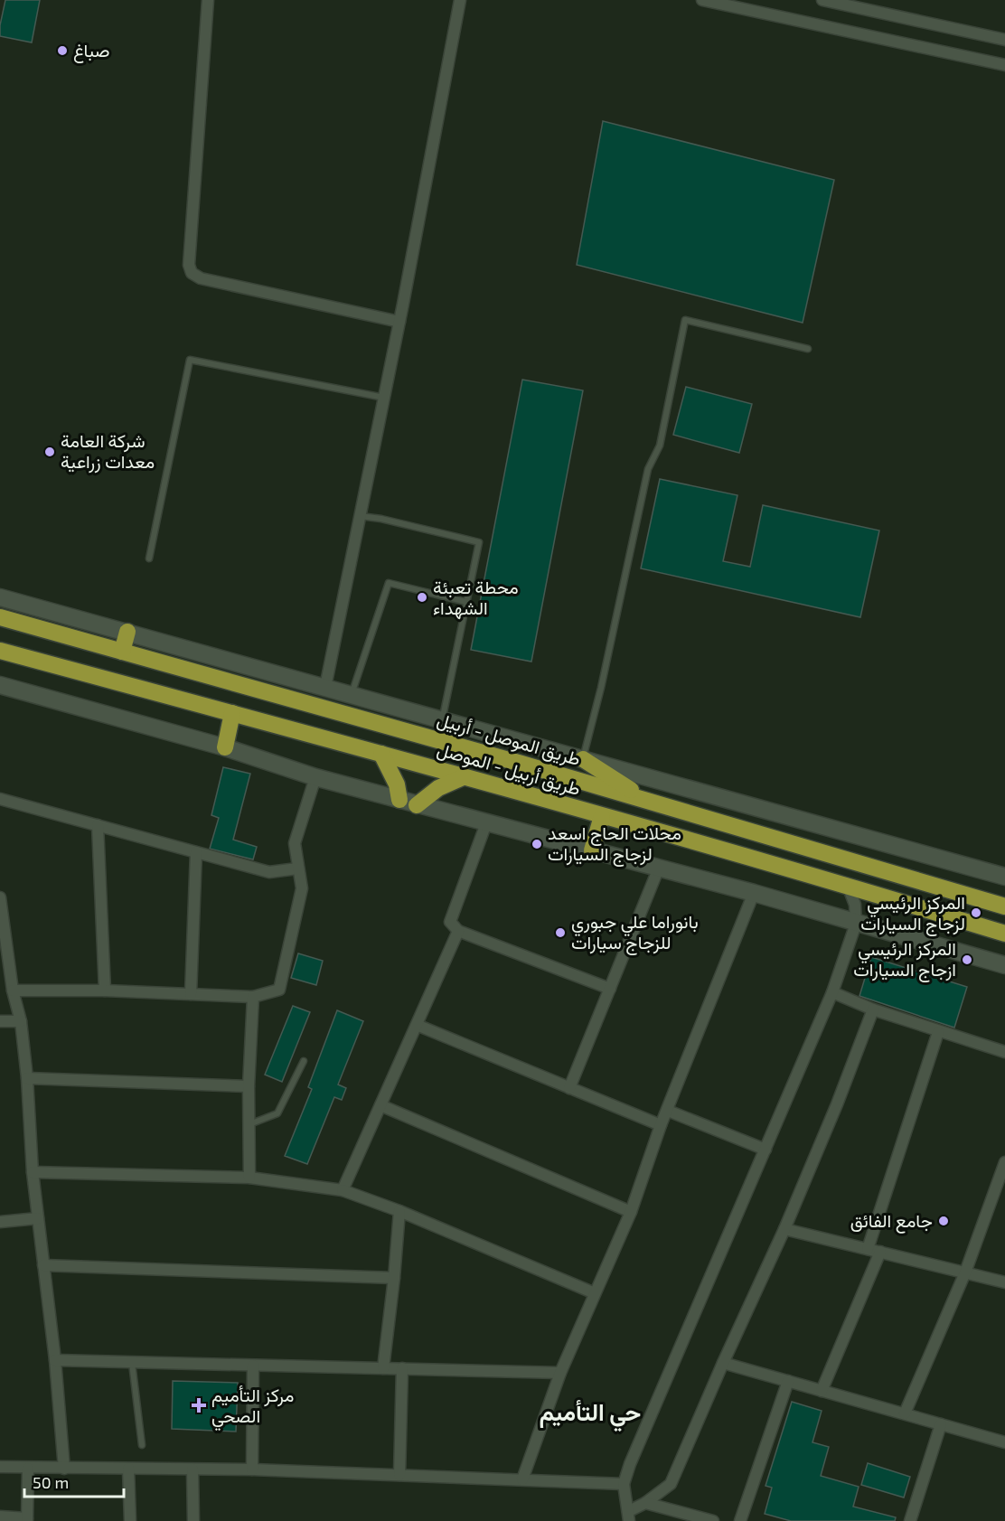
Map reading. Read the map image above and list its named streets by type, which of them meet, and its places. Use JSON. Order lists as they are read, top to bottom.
{
  "streets": {
    "highway": ["طريق الموصل - أربيل", "طريق أربيل - الموصل"]
  },
  "districts": ["حي التأميم"],
  "places": {
    "other": [
      "صباغ",
      "شركة العامة معدات زراعية",
      "محطة تعبئة الشهداء",
      "محلات الحاج اسعد لزجاج السيارات",
      "المركز الرئيسي لزجاج السيارات",
      "بانوراما علي جبوري للزجاج سيارات",
      "المركز الرئيسي ازجاج السيارات",
      "جامع الفائق"
    ],
    "health": ["مركز التأميم الصحي"]
  },
  "scale_bar": "50 m"
}
